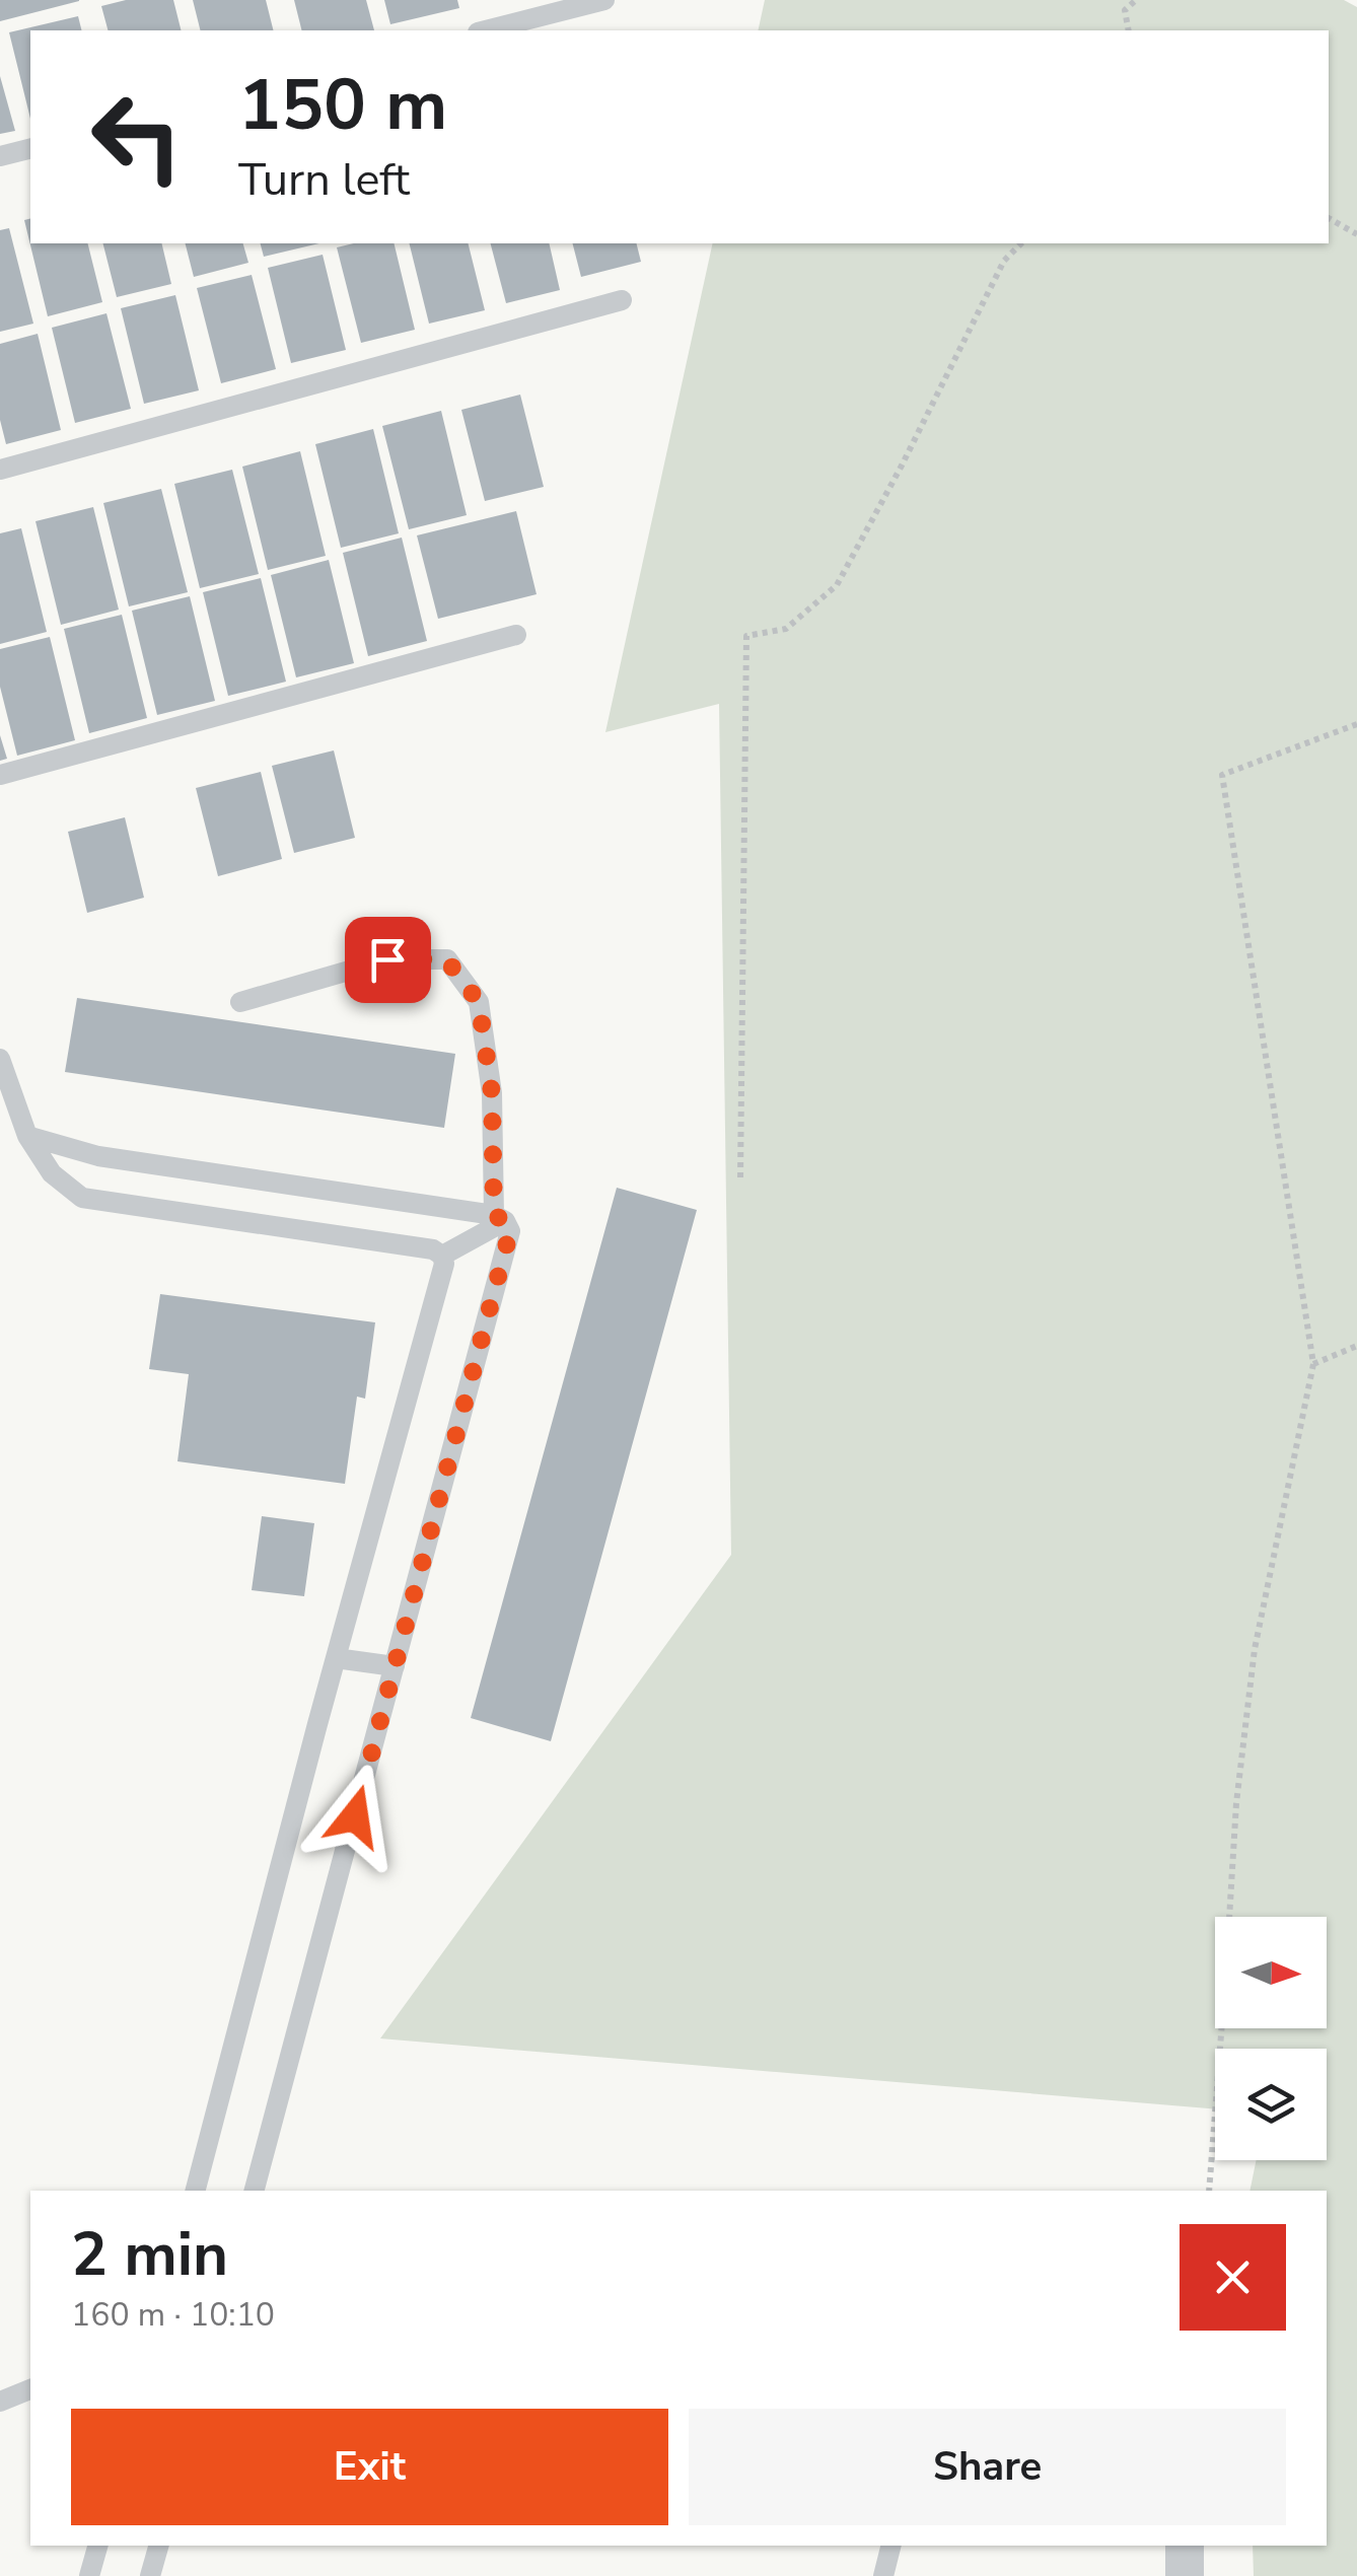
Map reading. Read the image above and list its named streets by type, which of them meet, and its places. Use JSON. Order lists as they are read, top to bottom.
{
  "north": "right",
  "page": {
    "turn": ["150 m", "Turn left"],
    "heading": ["2 min", "160 m · 10:10"],
    "buttons": ["Exit", "Share"]
  }
}
